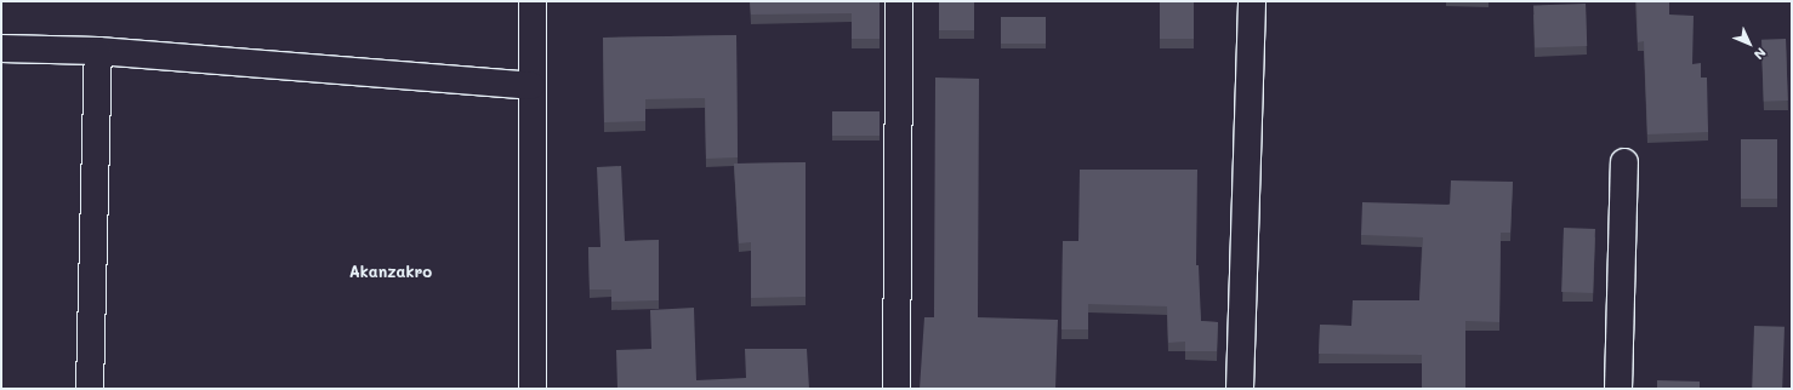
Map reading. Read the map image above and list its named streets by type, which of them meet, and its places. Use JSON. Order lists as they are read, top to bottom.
{
  "districts": ["Akanzakro"],
  "north": "bottom right"
}
